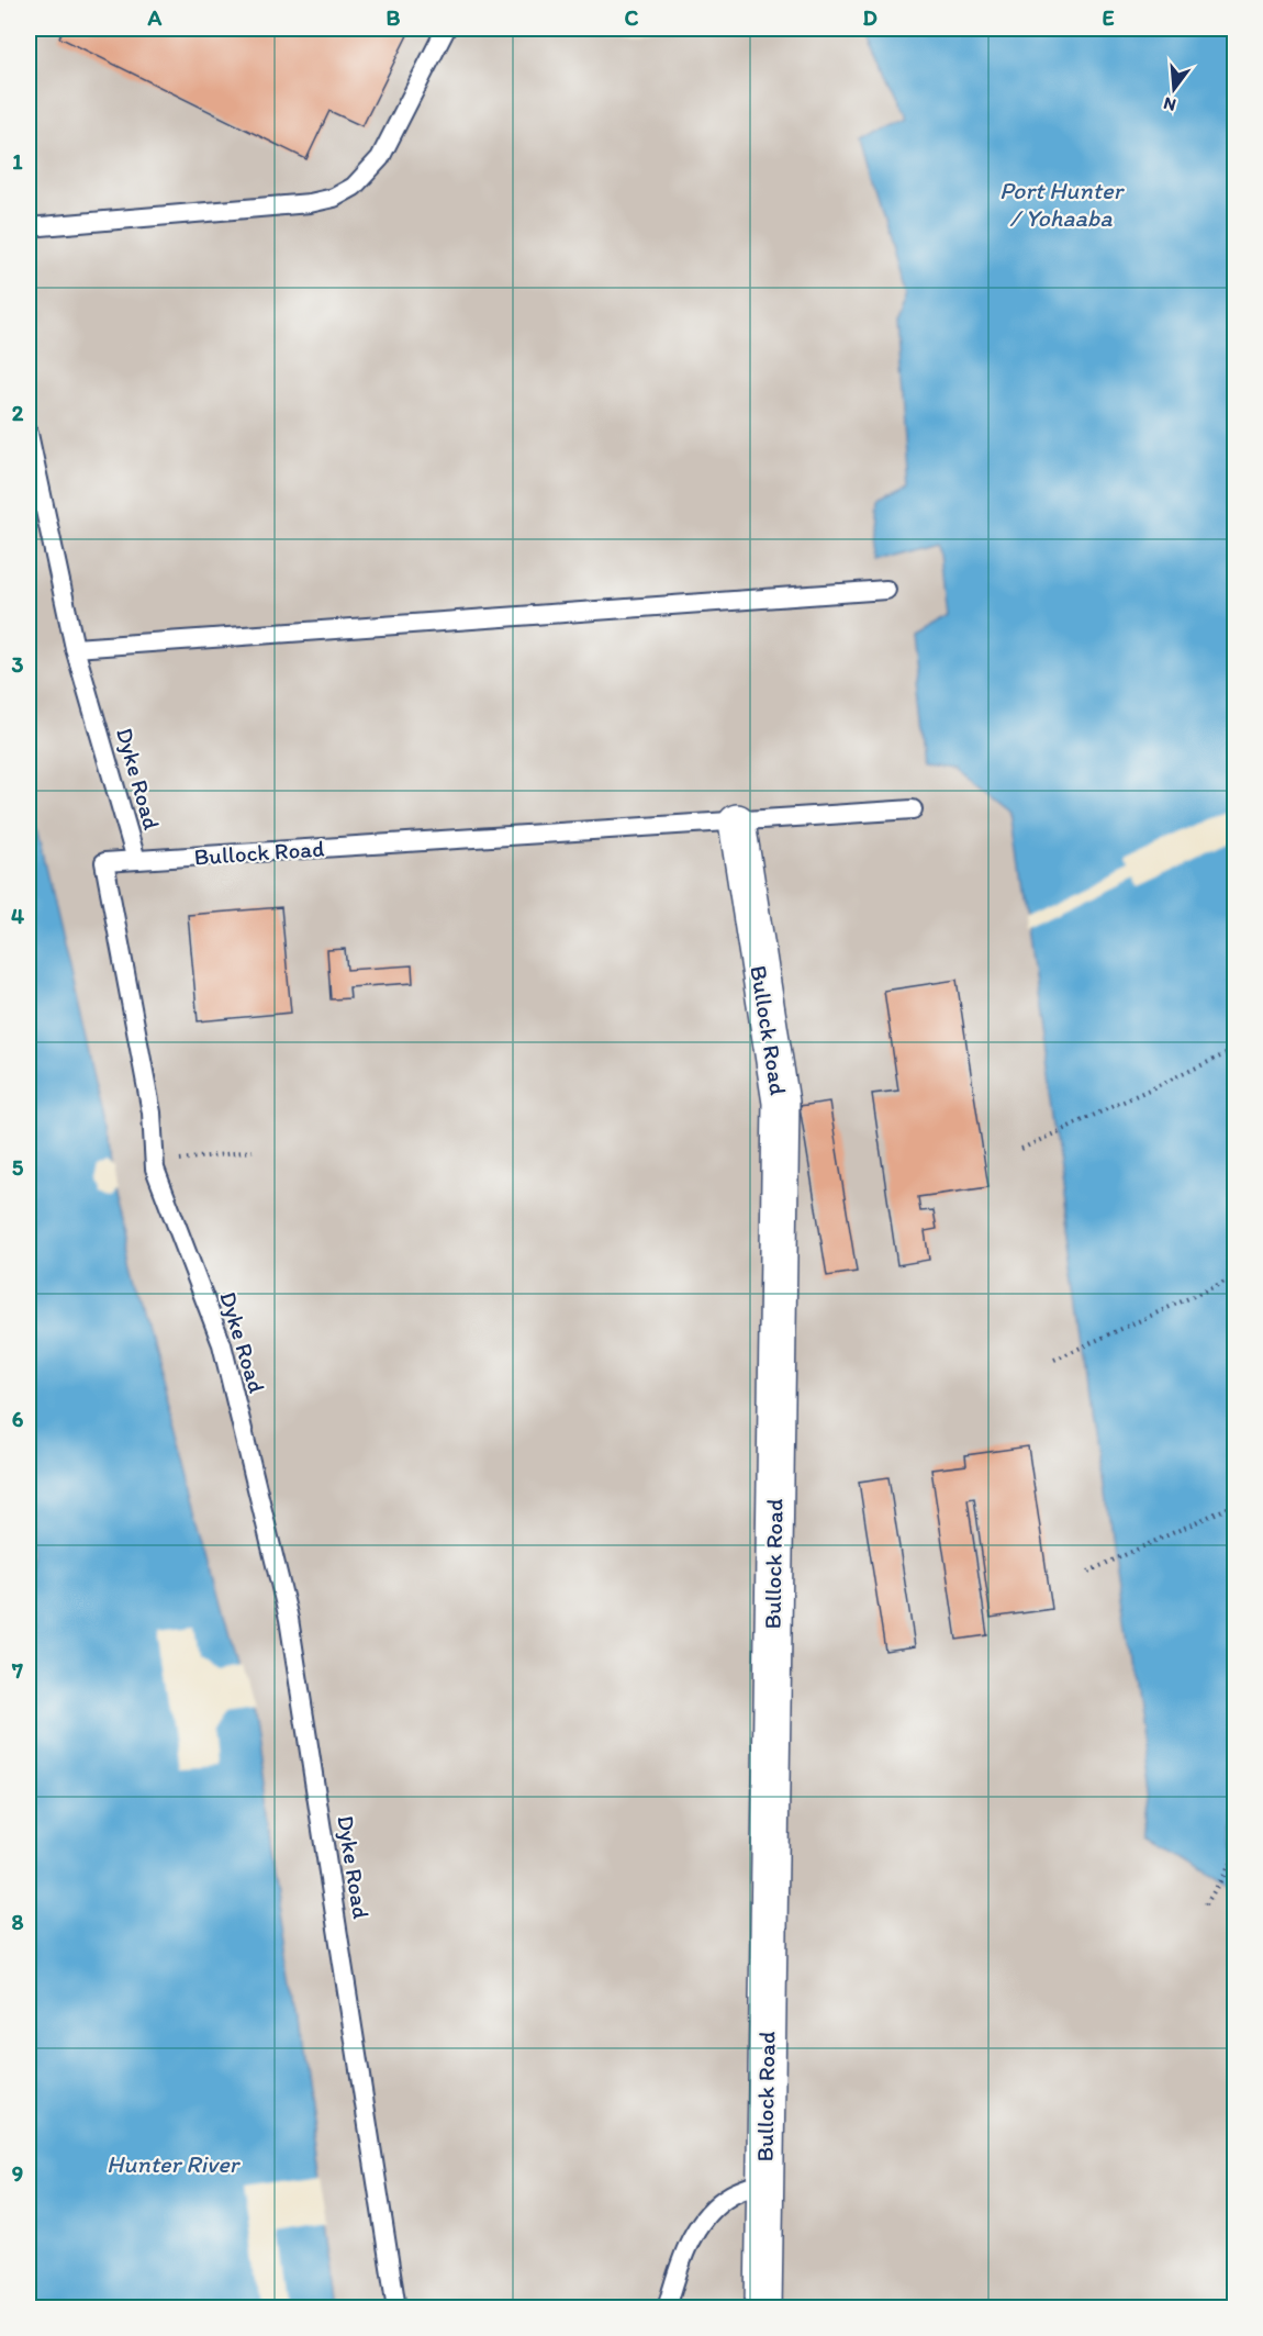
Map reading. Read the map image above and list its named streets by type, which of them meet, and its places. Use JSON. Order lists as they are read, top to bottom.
{
  "streets": {
    "street": ["Bullock Road"],
    "lane": ["Dyke Road"]
  },
  "crossings": [
    ["Dyke Road", "Bullock Road"]
  ],
  "water": ["Port Hunter / Yohaaba", "Hunter River"],
  "north": "bottom",
  "grid": {
    "columns": [
      "A",
      "B",
      "C",
      "D",
      "E"
    ],
    "rows": [
      "1",
      "2",
      "3",
      "4",
      "5",
      "6",
      "7",
      "8",
      "9"
    ]
  }
}
